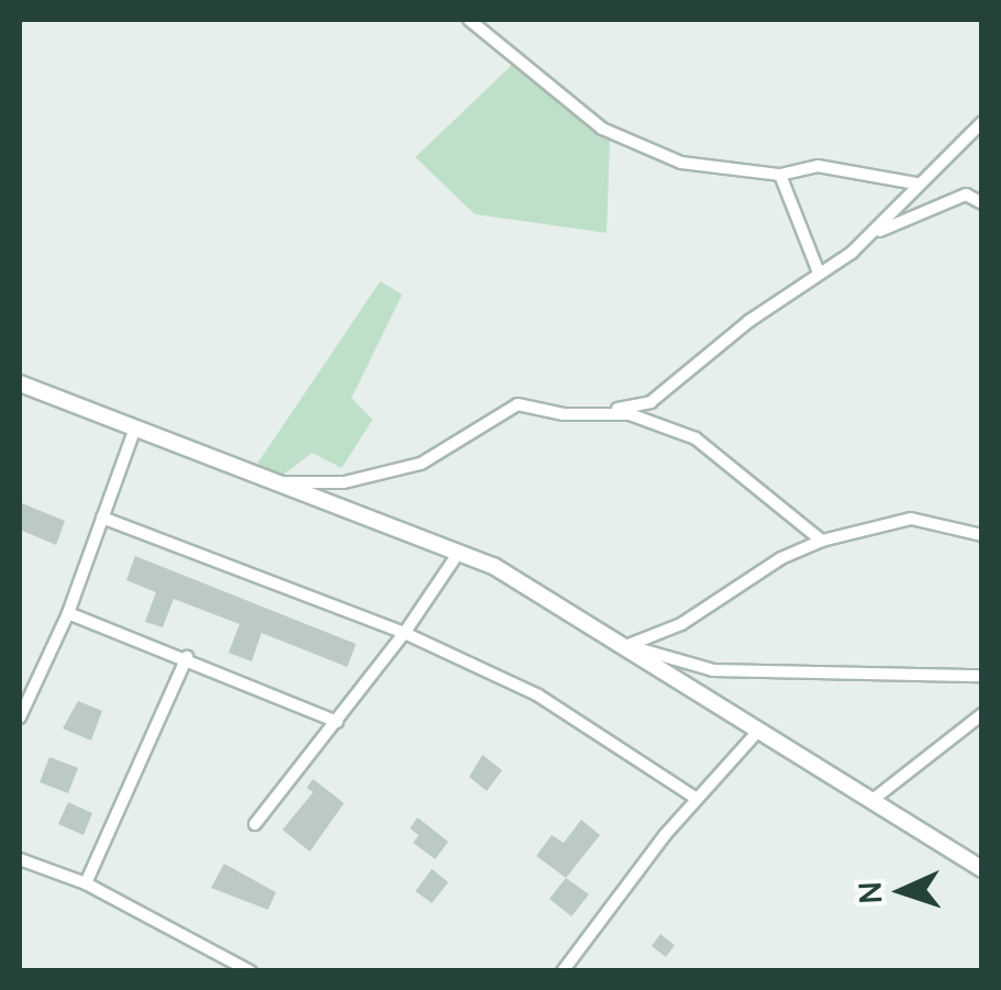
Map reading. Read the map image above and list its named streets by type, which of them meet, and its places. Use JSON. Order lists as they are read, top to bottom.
{
  "north": "left"
}
